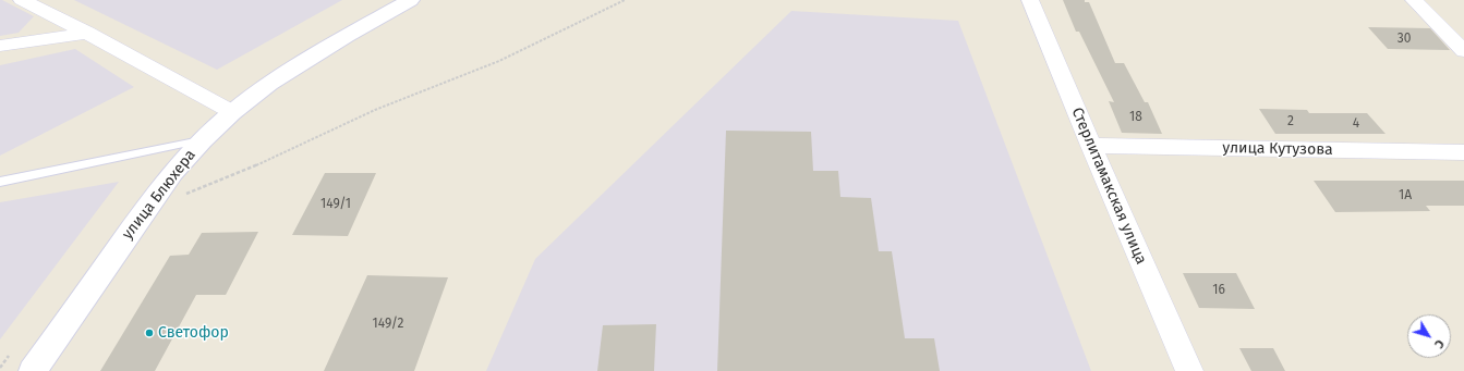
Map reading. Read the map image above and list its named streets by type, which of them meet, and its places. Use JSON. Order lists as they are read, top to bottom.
{
  "streets": {
    "main road": ["улица Блюхера"],
    "street": ["улица Кутузова", "Стерлитамакская улица"]
  },
  "crossings": [
    ["улица Кутузова", "Стерлитамакская улица"]
  ],
  "places": ["Светофор"],
  "house_numbers": [
    "30",
    "18",
    "2",
    "4",
    "1А",
    "149/1",
    "16",
    "149/2"
  ],
  "north": "bottom right"
}
